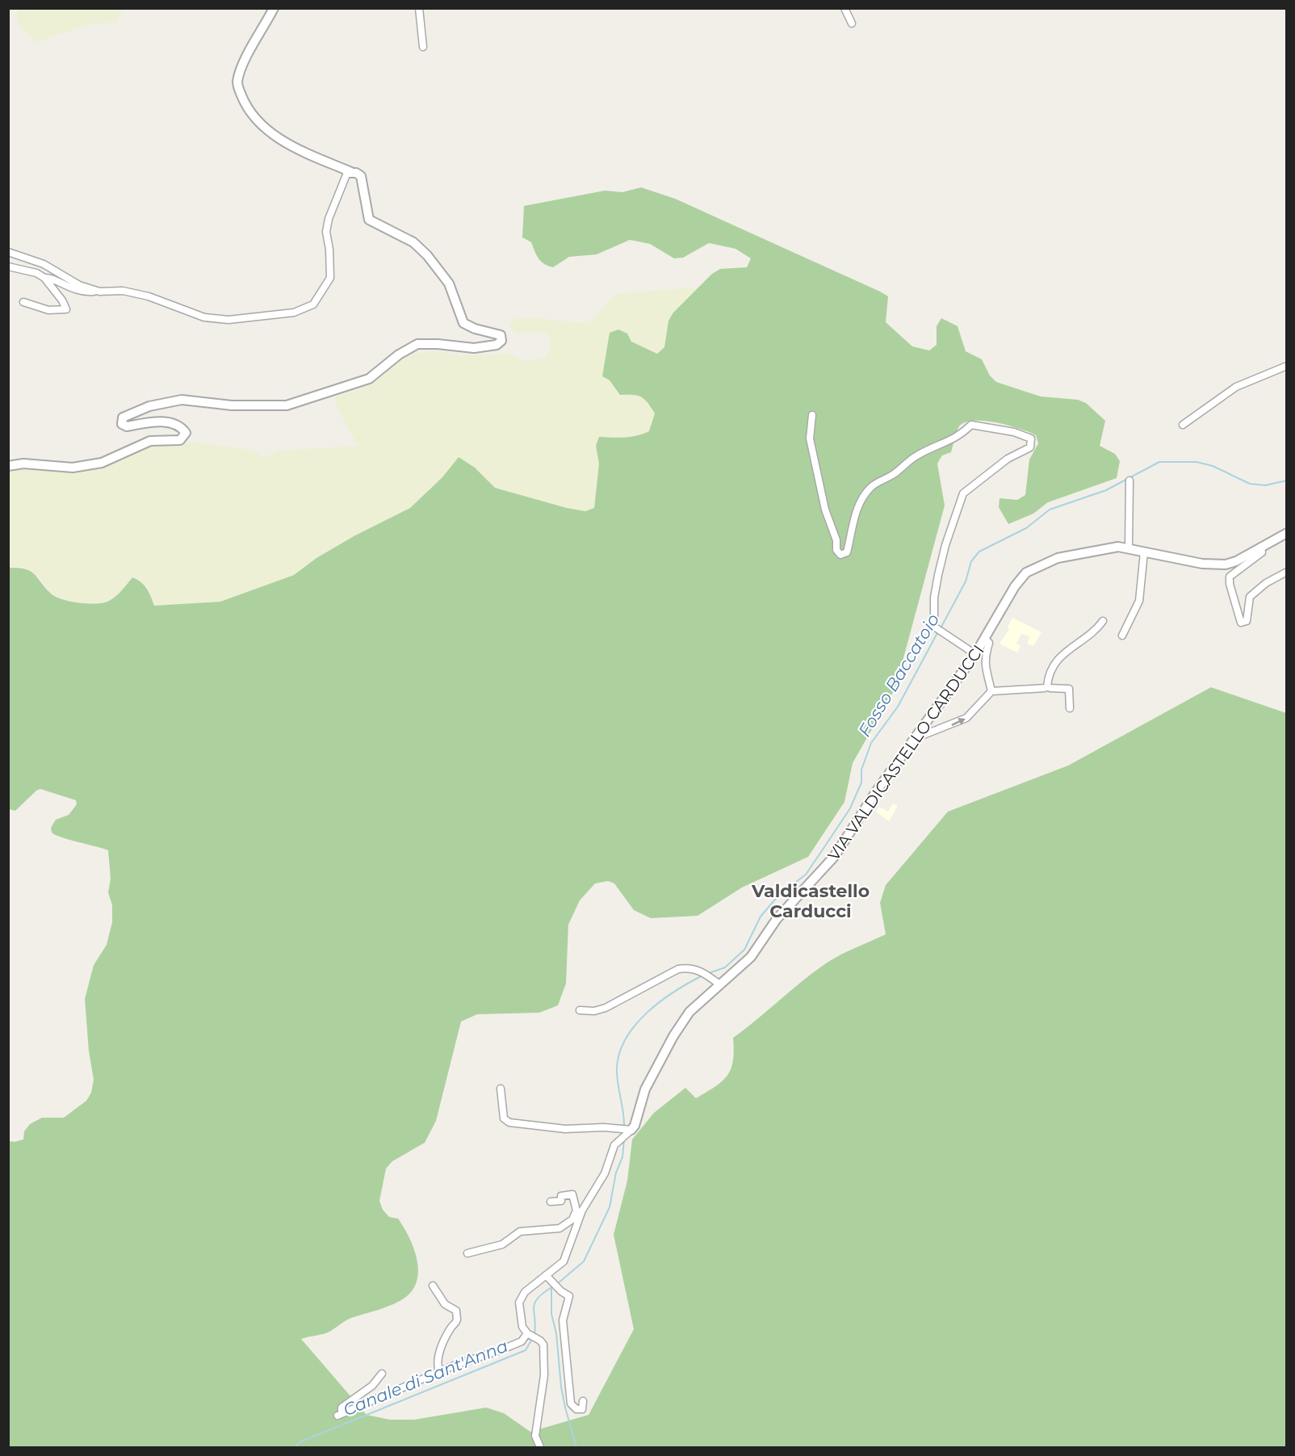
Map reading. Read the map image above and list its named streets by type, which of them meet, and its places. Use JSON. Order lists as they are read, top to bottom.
{
  "streets": {
    "street": ["VIA VALDICASTELLO CARDUCCI"]
  },
  "districts": ["Valdicastello Carducci"],
  "water": ["Fosso Baccatoio", "Canale di Sant'Anna"]
}
